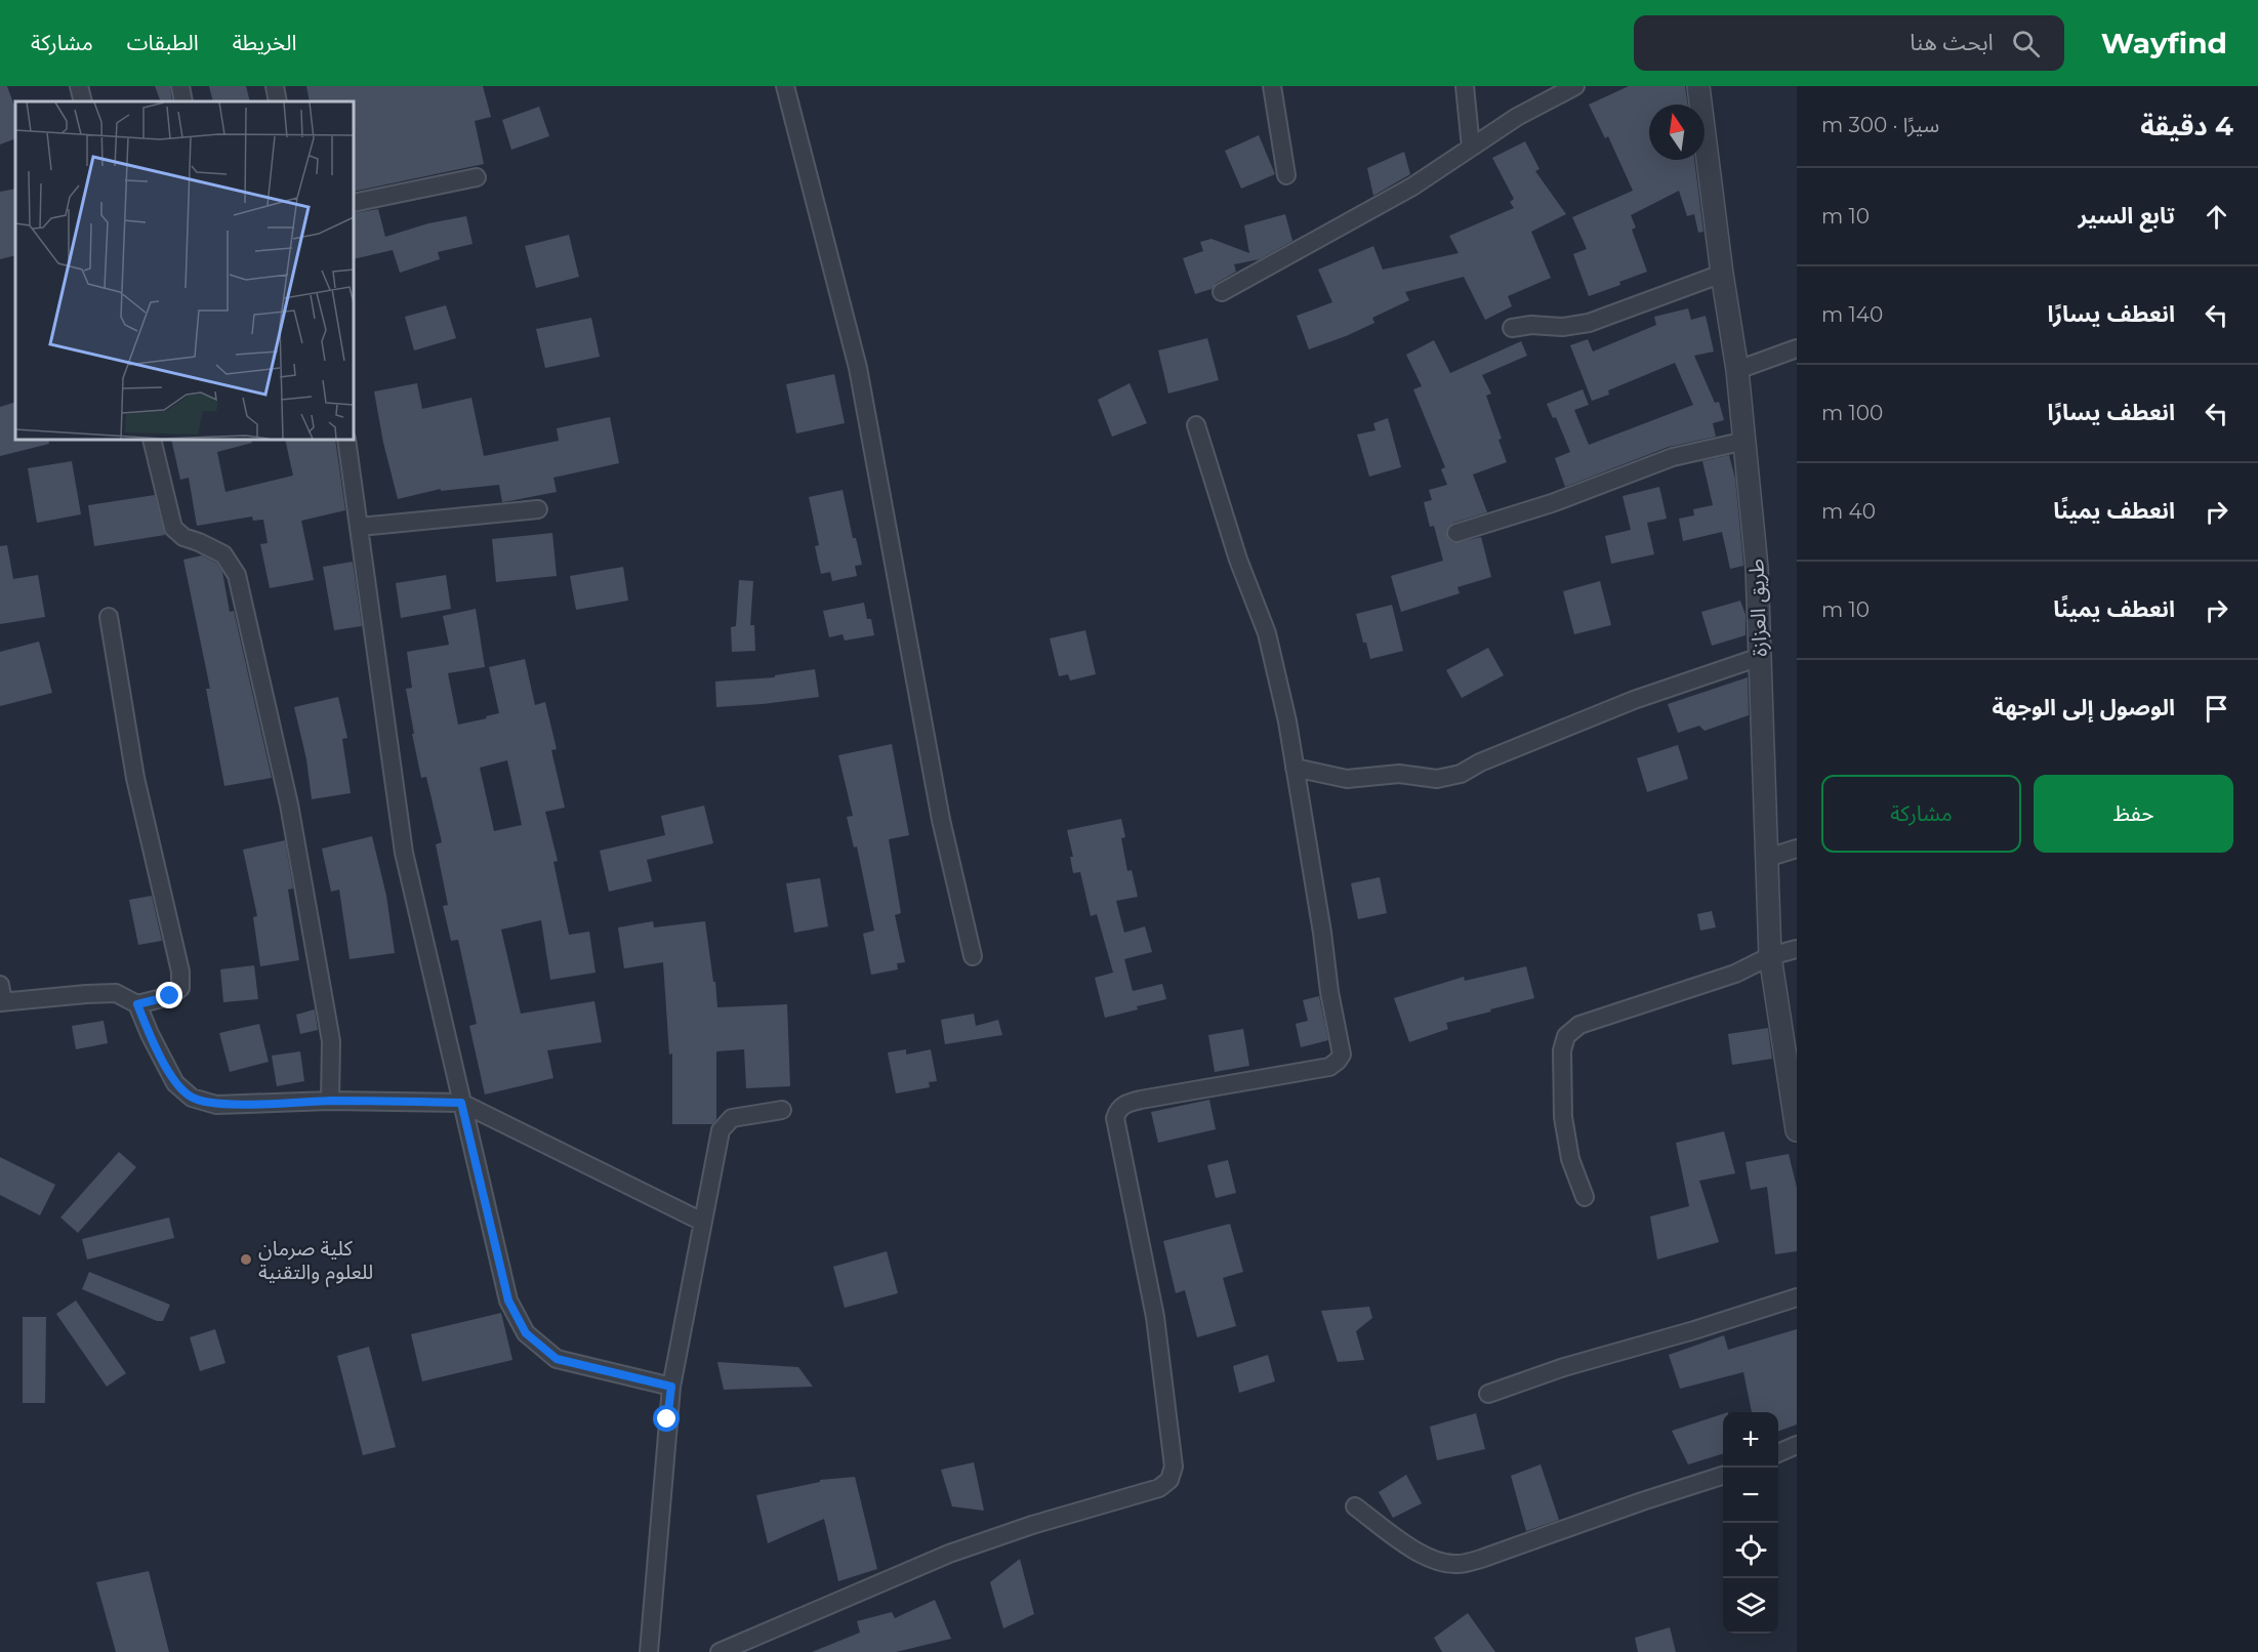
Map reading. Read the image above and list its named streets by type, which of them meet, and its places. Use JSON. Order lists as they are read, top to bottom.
{
  "streets": {
    "street": ["طريق العزازة"]
  },
  "places": ["كلية صرمان للعلوم والتقنية"],
  "north": "top",
  "page": {
    "header": "Wayfind",
    "search": "ابحث هنا",
    "nav": ["الخريطة", "الطبقات", "مشاركة"],
    "heading": ["4 دقيقة", "سيرًا · 300 m"],
    "list": [
      ["تابع السير", "10 m"],
      ["انعطف يسارًا", "140 m"],
      ["انعطف يسارًا", "100 m"],
      ["انعطف يمينًا", "40 m"],
      ["انعطف يمينًا", "10 m"],
      "الوصول إلى الوجهة"
    ],
    "buttons": ["حفظ", "مشاركة"],
    "map_buttons": ["+", "−"]
  }
}
